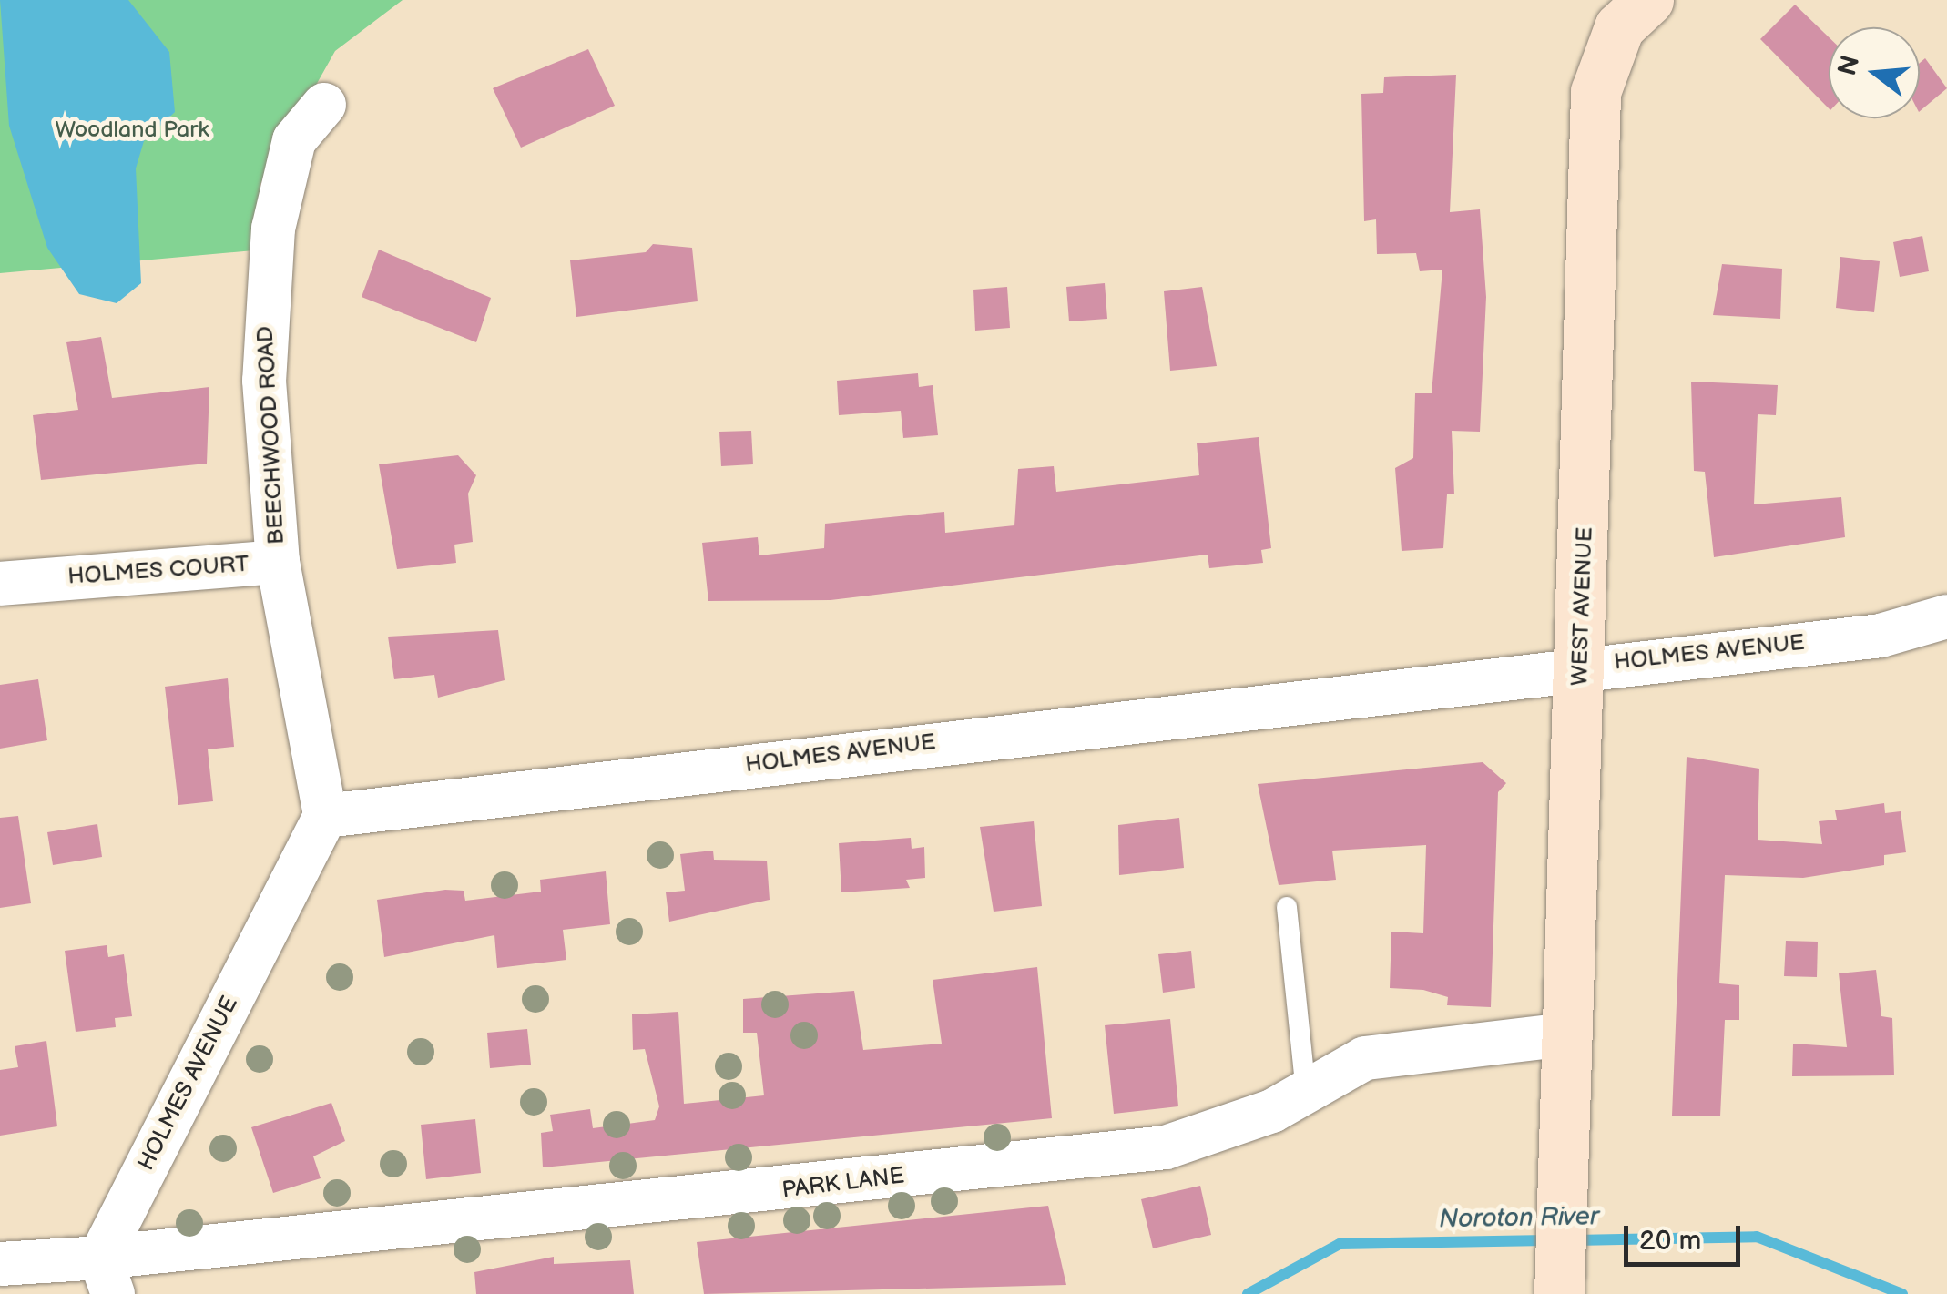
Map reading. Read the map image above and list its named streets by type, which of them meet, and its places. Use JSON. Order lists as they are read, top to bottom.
{
  "streets": {
    "main road": ["WEST AVENUE"],
    "street": [
      "BEECHWOOD ROAD",
      "HOLMES COURT",
      "HOLMES AVENUE",
      "PARK LANE"
    ]
  },
  "crossings": [
    ["BEECHWOOD ROAD", "HOLMES COURT"],
    ["HOLMES COURT", "HOLMES AVENUE"],
    ["WEST AVENUE", "HOLMES AVENUE"],
    ["WEST AVENUE", "PARK LANE"],
    ["HOLMES AVENUE", "PARK LANE"]
  ],
  "water": ["Noroton River"],
  "parks": ["Woodland Park"],
  "scale_bar": "20 m",
  "north": "left"
}
